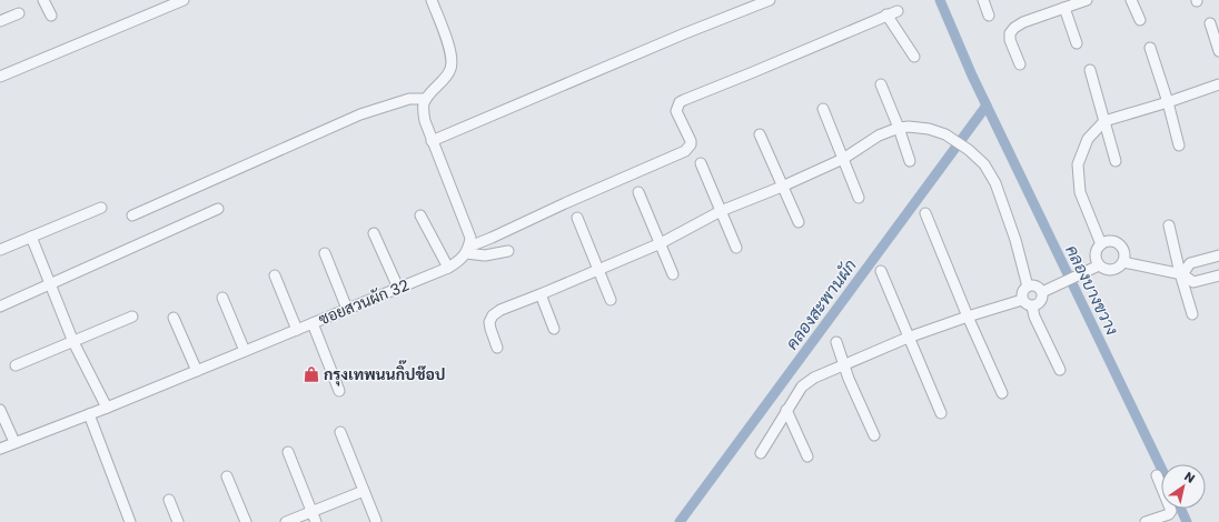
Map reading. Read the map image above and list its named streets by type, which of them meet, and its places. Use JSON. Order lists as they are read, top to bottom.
{
  "streets": {
    "street": ["ซอยสวนผัก 32"]
  },
  "water": ["คลองบางขวาง", "คลองสะพานผัก"],
  "places": {
    "shop": ["กรุงเทพนนกิ๊ปช๊อป"]
  },
  "north": "top right"
}
